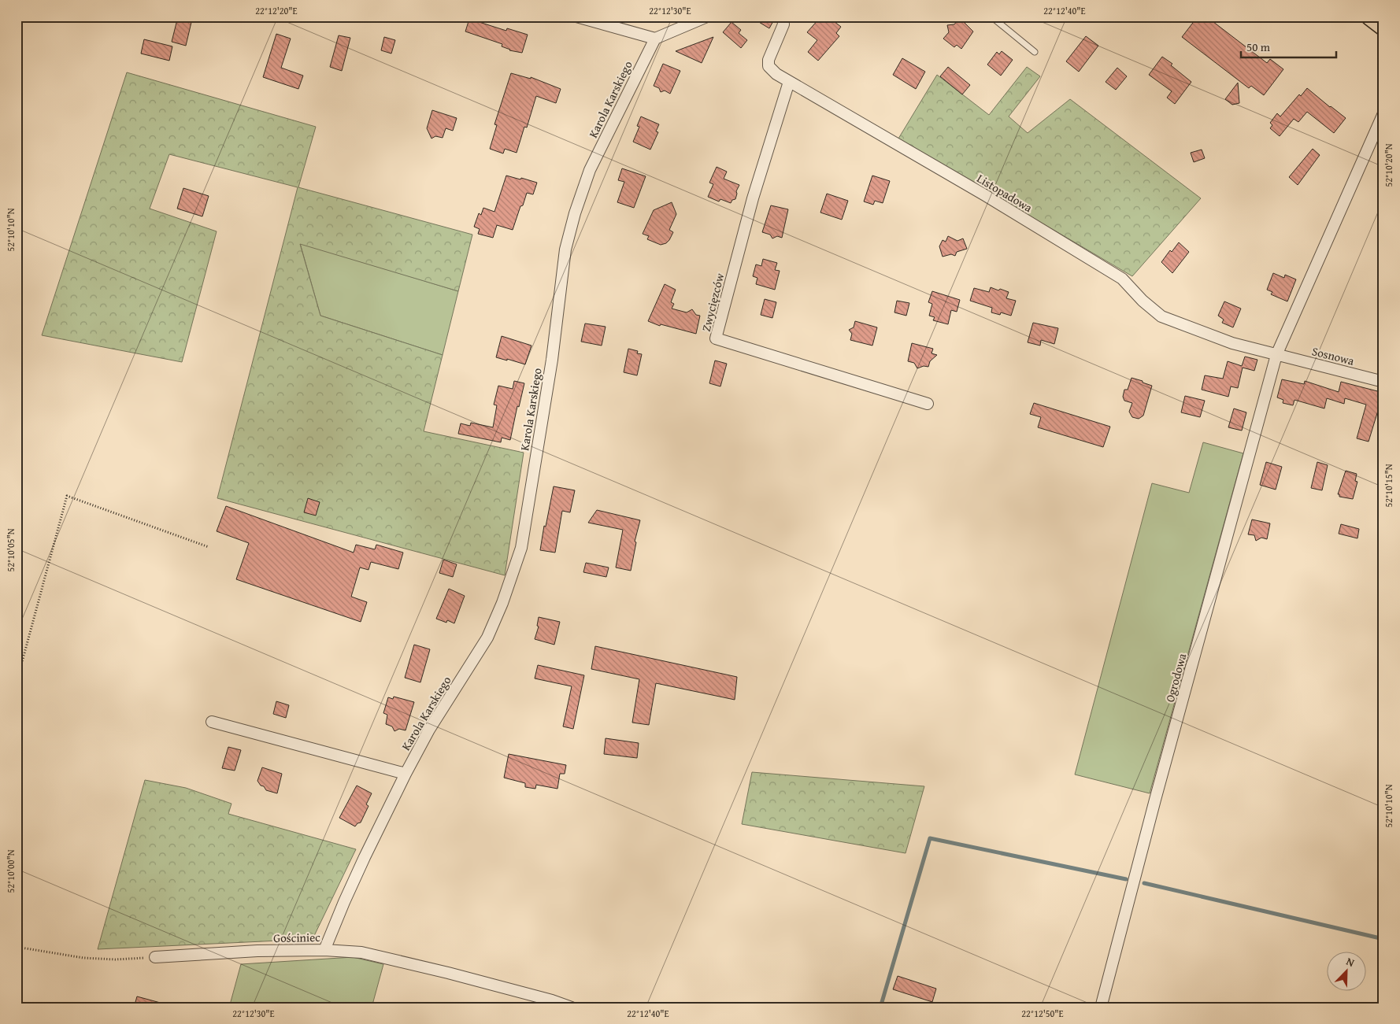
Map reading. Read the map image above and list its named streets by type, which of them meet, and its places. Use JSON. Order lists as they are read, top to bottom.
{
  "streets": {
    "street": [
      "Karola Karskiego",
      "Listopadowa",
      "Zwycięzców",
      "Sosnowa",
      "Ogrodowa",
      "Gościniec"
    ]
  },
  "crossings": [
    ["Karola Karskiego", "Gościniec"],
    ["Listopadowa", "Zwycięzców"],
    ["Listopadowa", "Sosnowa"],
    ["Listopadowa", "Ogrodowa"],
    ["Sosnowa", "Ogrodowa"]
  ],
  "scale_bar": "50 m",
  "north": "top right",
  "coordinates": [
    "22°12'20\"E",
    "22°12'30\"E",
    "22°12'40\"E",
    "52°10'20\"N",
    "52°10'10\"N",
    "52°10'15\"N",
    "52°10'05\"N",
    "52°10'00\"N",
    "22°12'50\"E"
  ]
}
